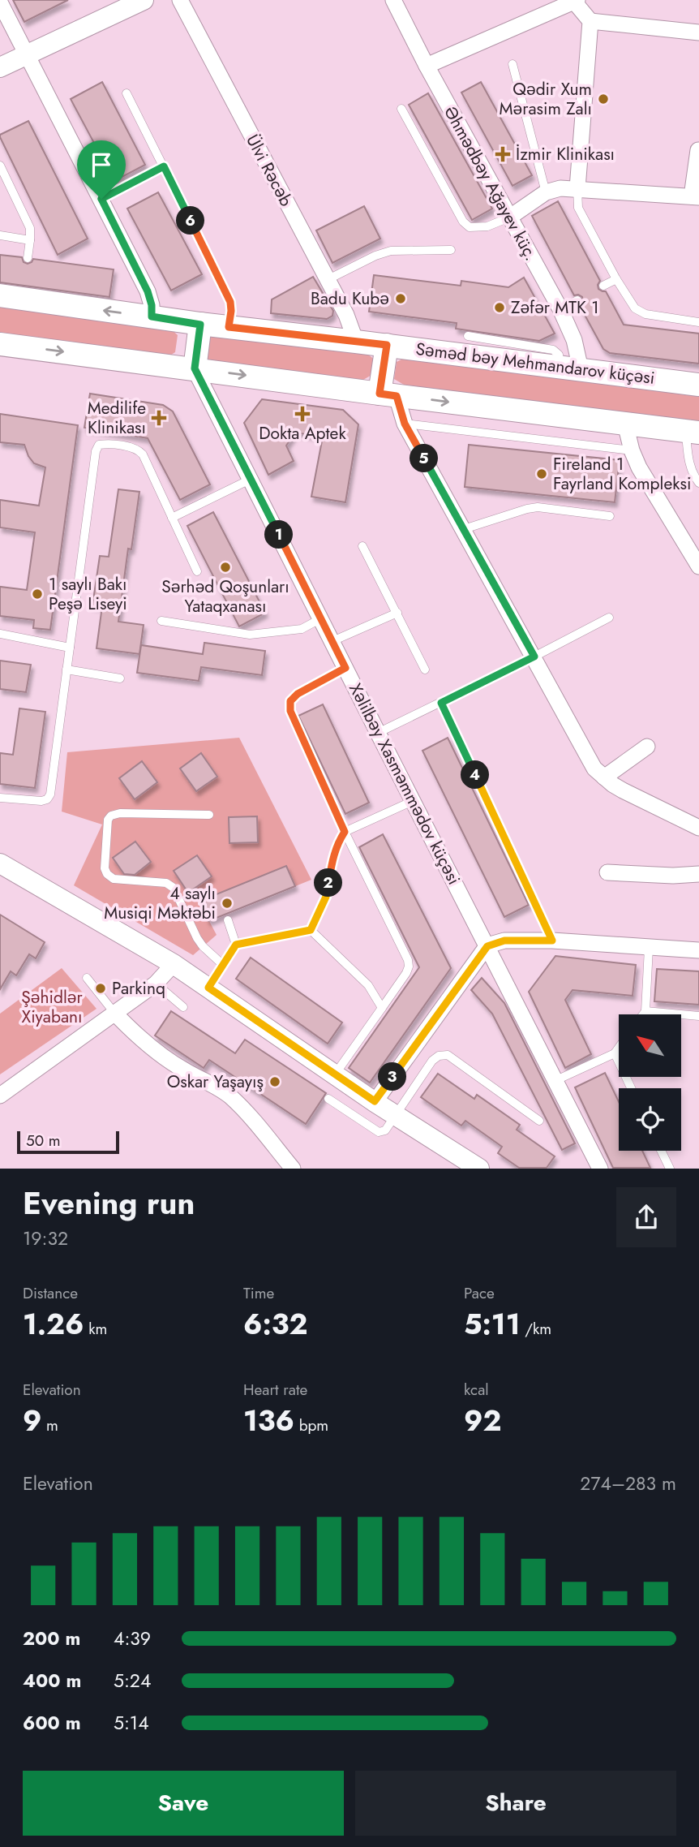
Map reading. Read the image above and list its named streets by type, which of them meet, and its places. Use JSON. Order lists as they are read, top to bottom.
{
  "streets": {
    "main road": ["Səməd bəy Mehmandarov küçəsi"],
    "street": ["Ülvi Rəcəb", "Əhmədbəy Ağayev küç.", "Xəlilbəy Xasməmmədov küçəsi"]
  },
  "crossings": [
    ["Ülvi Rəcəb", "Səməd bəy Mehmandarov küçəsi"],
    ["Əhmədbəy Ağayev küç.", "Səməd bəy Mehmandarov küçəsi"]
  ],
  "parks": ["Şəhidlər Xiyabanı"],
  "places": {
    "other": [
      "Qədir Xum Mərasim Zalı",
      "Badu Kubə",
      "Zəfər MTK 1",
      "Fireland 1 Fayrland Kompleksi",
      "Sərhəd Qoşunları Yataqxanası",
      "1 saylı Bakı Peşə Liseyi",
      "4 saylı Musiqi Məktəbi",
      "Parkinq",
      "Oskar Yaşayış"
    ],
    "health": ["İzmir Klinikası", "Dokta Aptek", "Medilife Klinikası"]
  },
  "scale_bar": "50 m",
  "north": "top left",
  "page": {
    "pins": [
      "6",
      "5",
      "1",
      "4",
      "2",
      "3"
    ],
    "scale": "50 m",
    "heading": ["Evening run", "19:32"],
    "stats": [
      ["Distance", "1.26 km"],
      ["Time", "6:32"],
      ["Pace", "5:11 /km"],
      ["Elevation", "9 m"],
      ["Heart rate", "136 bpm"],
      ["kcal", "92"]
    ],
    "chart": ["Elevation", "274–283 m"],
    "list": [
      {
        "name": "200 m",
        "note": "4:39"
      },
      {
        "name": "400 m",
        "note": "5:24"
      },
      {
        "name": "600 m",
        "note": "5:14"
      }
    ],
    "buttons": ["Save", "Share"]
  }
}
